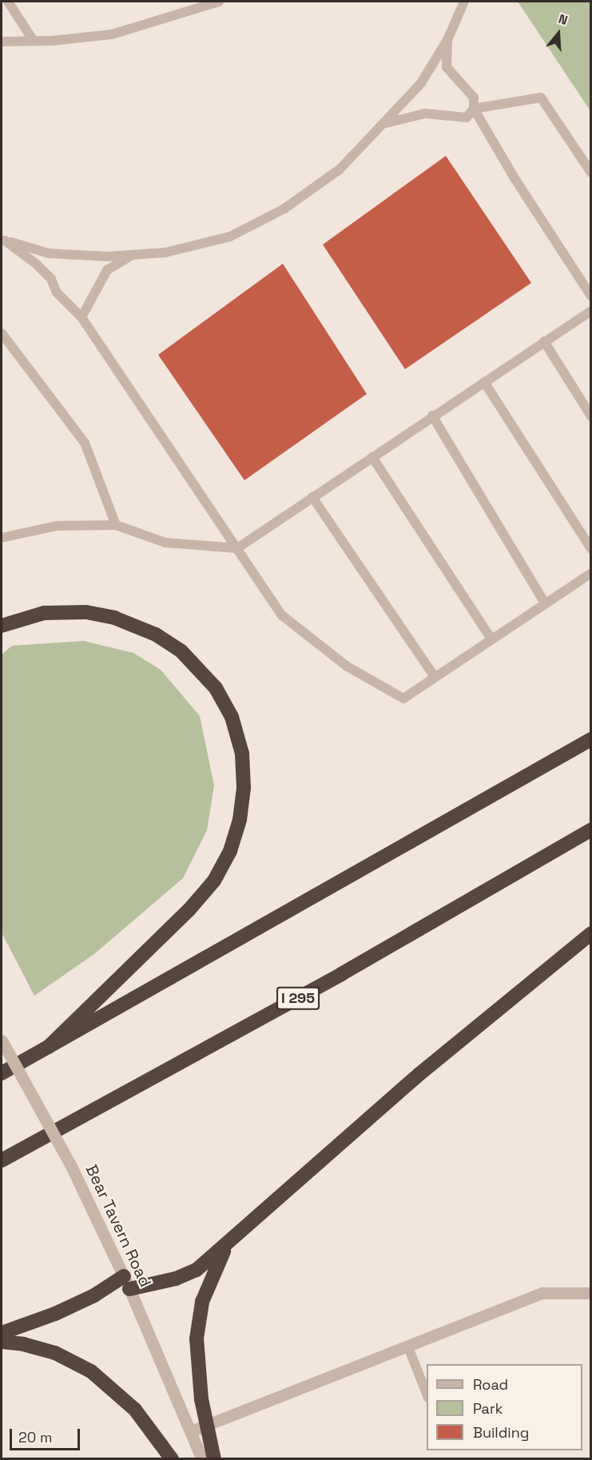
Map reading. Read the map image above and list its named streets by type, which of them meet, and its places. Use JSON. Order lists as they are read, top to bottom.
{
  "streets": {
    "highway": ["I 295"],
    "street": ["Bear Tavern Road"]
  },
  "legend": ["Road", "Park", "Building"],
  "scale_bar": "20 m",
  "north": "top"
}
